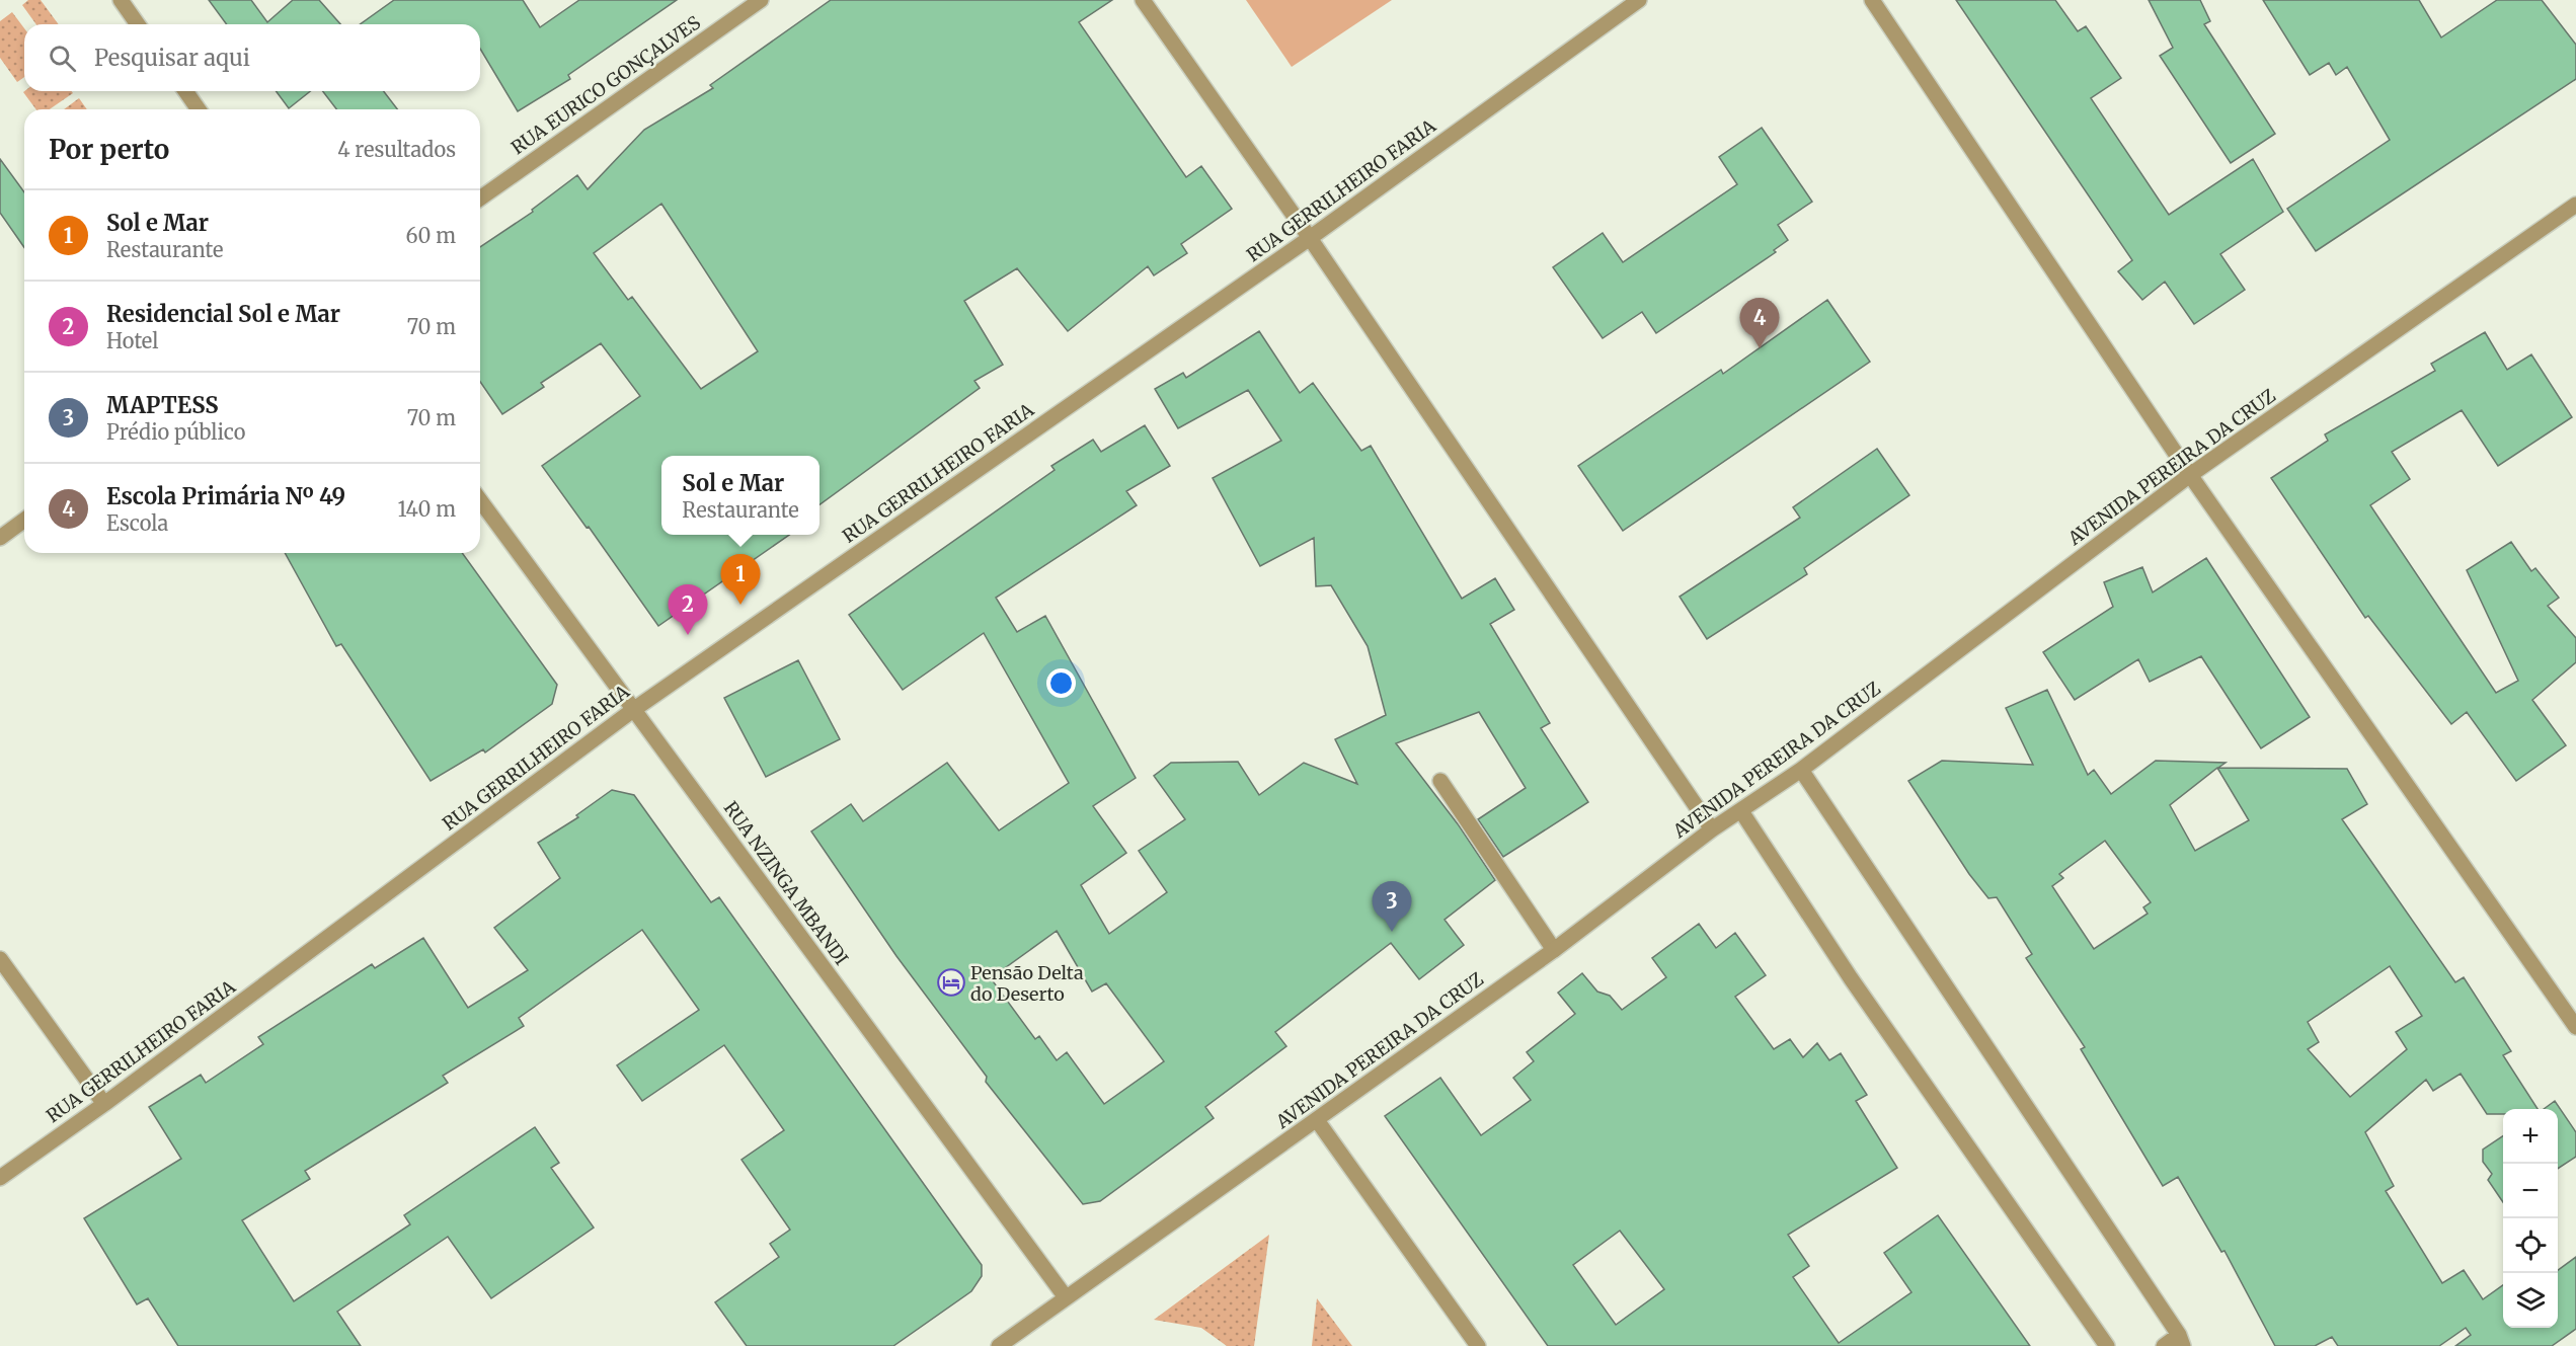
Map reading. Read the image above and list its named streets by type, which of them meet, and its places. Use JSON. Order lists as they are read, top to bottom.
{
  "streets": {
    "street": [
      "RUA EURICO GONÇALVES",
      "RUA GERRILHEIRO FARIA",
      "AVENIDA PEREIRA DA CRUZ",
      "RUA NZINGA MBANDI"
    ]
  },
  "crossings": [
    ["RUA GERRILHEIRO FARIA", "RUA NZINGA MBANDI"],
    ["AVENIDA PEREIRA DA CRUZ", "RUA NZINGA MBANDI"]
  ],
  "places": {
    "hotel": ["Pensão Delta do Deserto"]
  },
  "page": {
    "search": "Pesquisar aqui",
    "heading": ["Por perto", "4 resultados"],
    "list": [
      {
        "mark": "1",
        "name": "Sol e Mar",
        "note": "Restaurante",
        "value": "60 m"
      },
      {
        "mark": "2",
        "name": "Residencial Sol e Mar",
        "note": "Hotel",
        "value": "70 m"
      },
      {
        "mark": "3",
        "name": "MAPTESS",
        "note": "Prédio público",
        "value": "70 m"
      },
      {
        "mark": "4",
        "name": "Escola Primária Nº 49",
        "note": "Escola",
        "value": "140 m"
      }
    ],
    "pins": [
      "4",
      "1",
      "2",
      "3"
    ],
    "popup": ["Sol e Mar", "Restaurante"],
    "map_buttons": ["+", "−"]
  }
}
